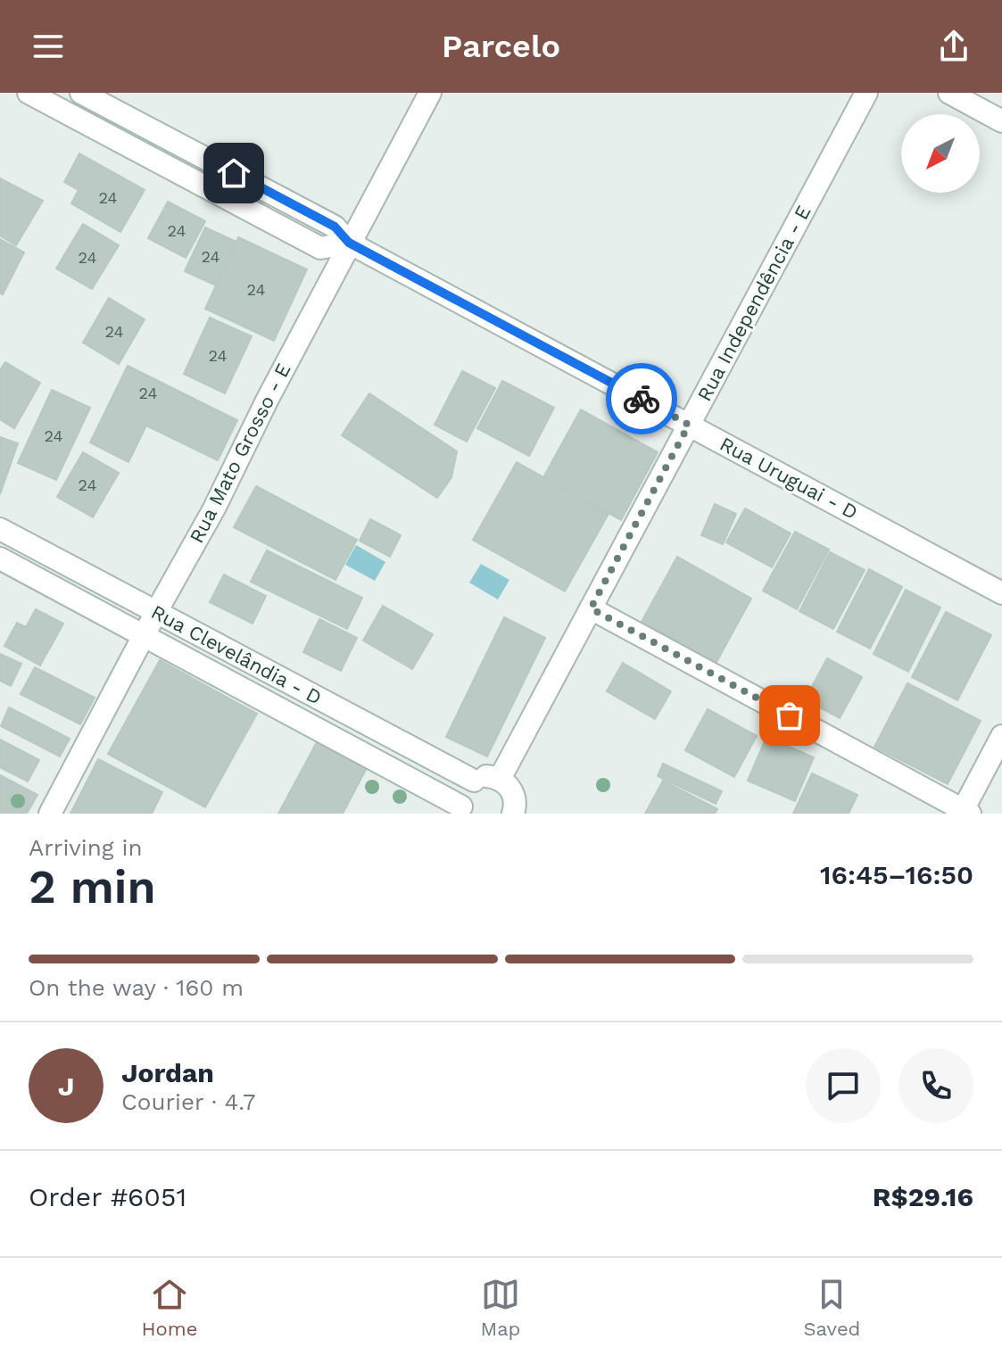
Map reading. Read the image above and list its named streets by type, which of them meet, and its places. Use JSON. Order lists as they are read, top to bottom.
{
  "streets": {
    "street": [
      "Rua Independência - E",
      "Rua Mato Grosso - E",
      "Rua Uruguai - D",
      "Rua Clevelândia - D"
    ]
  },
  "crossings": [
    ["Rua Independência - E", "Rua Uruguai - D"],
    ["Rua Mato Grosso - E", "Rua Uruguai - D"],
    ["Rua Mato Grosso - E", "Rua Clevelândia - D"]
  ],
  "house_numbers": [
    "24",
    "24",
    "24",
    "24",
    "24",
    "24",
    "24",
    "24",
    "24",
    "24"
  ],
  "north": "bottom left",
  "page": {
    "header": "Parcelo",
    "heading": ["2 min", "Arriving in", "16:45–16:50"],
    "panel": [
      "Jordan",
      "Courier · 4.7",
      "Order #6051",
      "R$29.16"
    ],
    "bar": "On the way · 160 m",
    "round": "J",
    "tabs": ["Home", "Map", "Saved"]
  }
}
